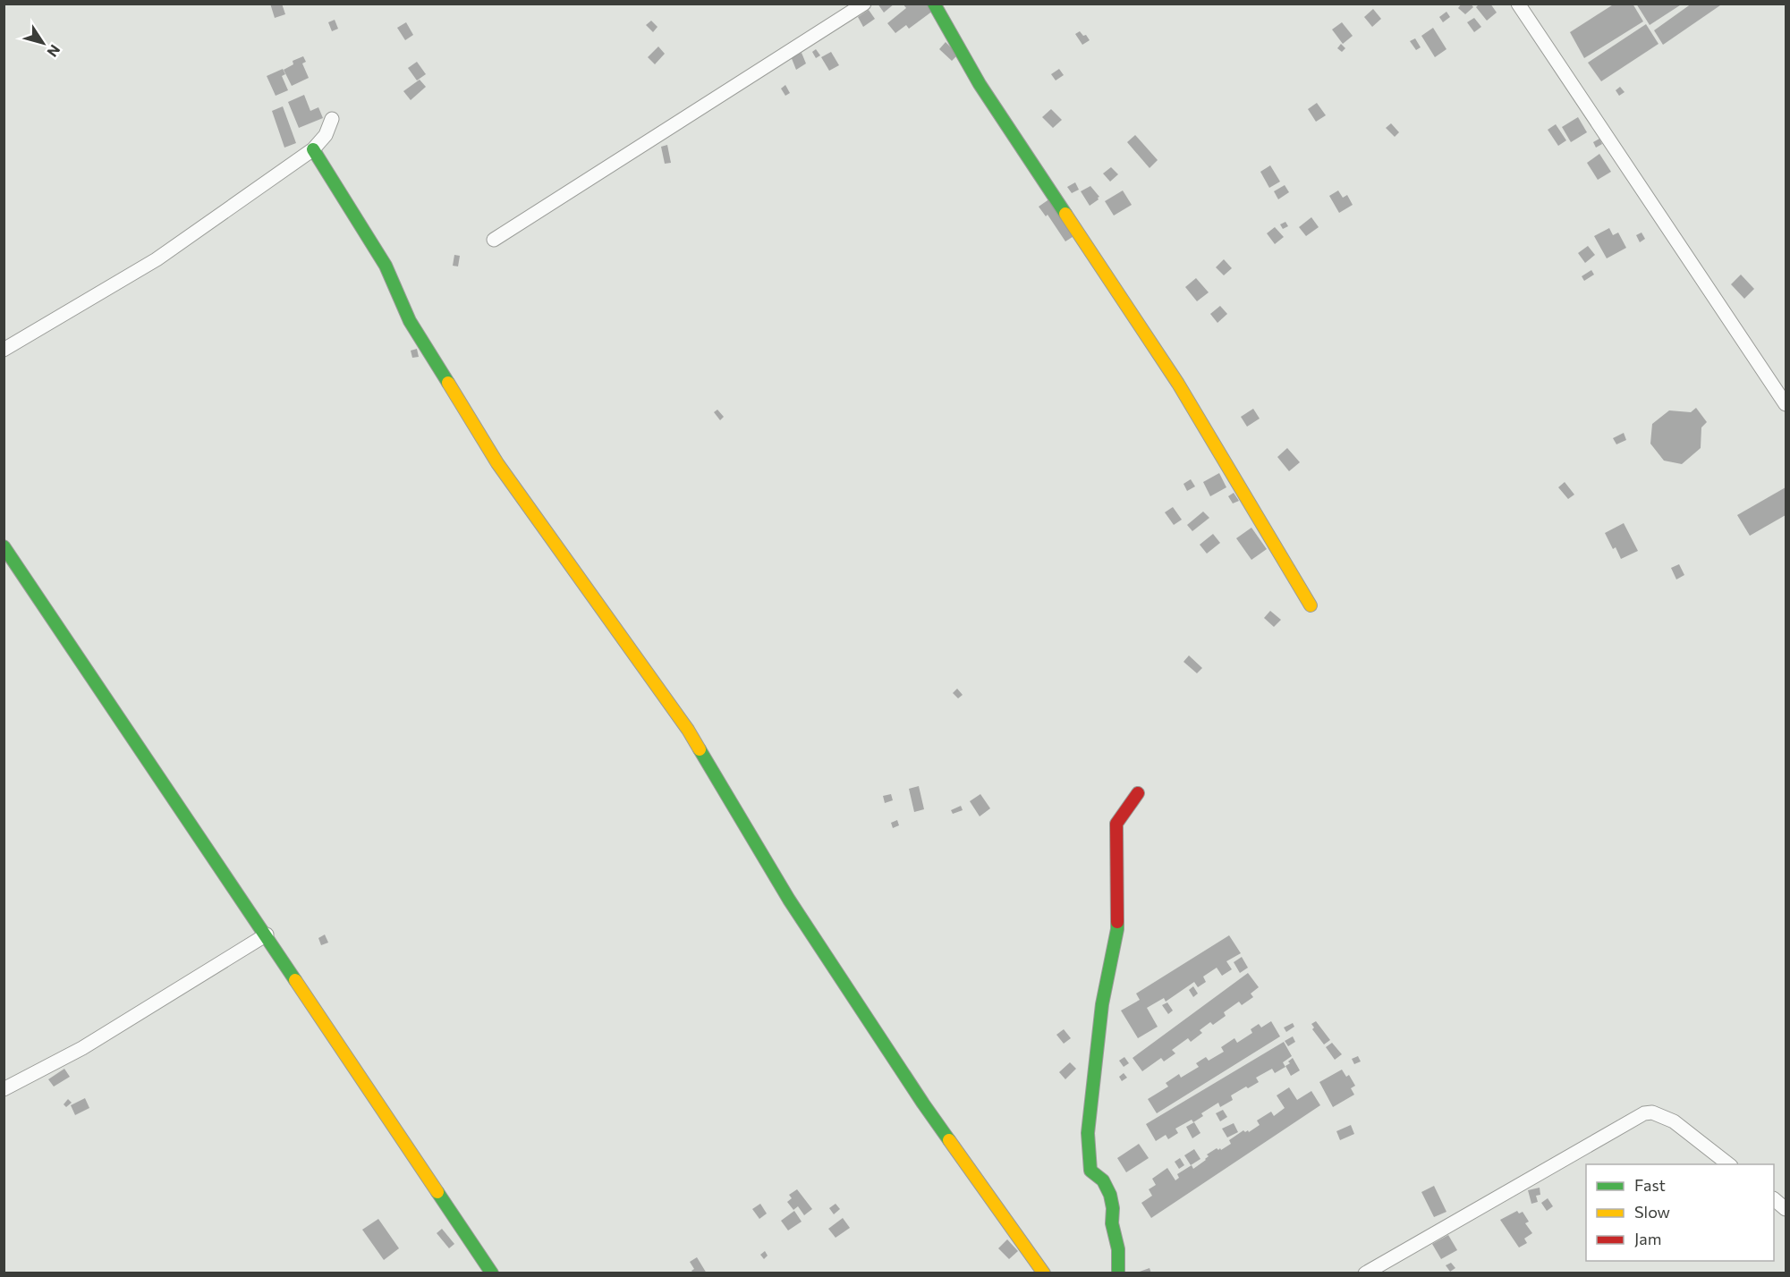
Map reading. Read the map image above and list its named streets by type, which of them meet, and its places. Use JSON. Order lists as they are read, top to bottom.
{
  "legend": ["Fast", "Slow", "Jam"],
  "north": "bottom right"
}
